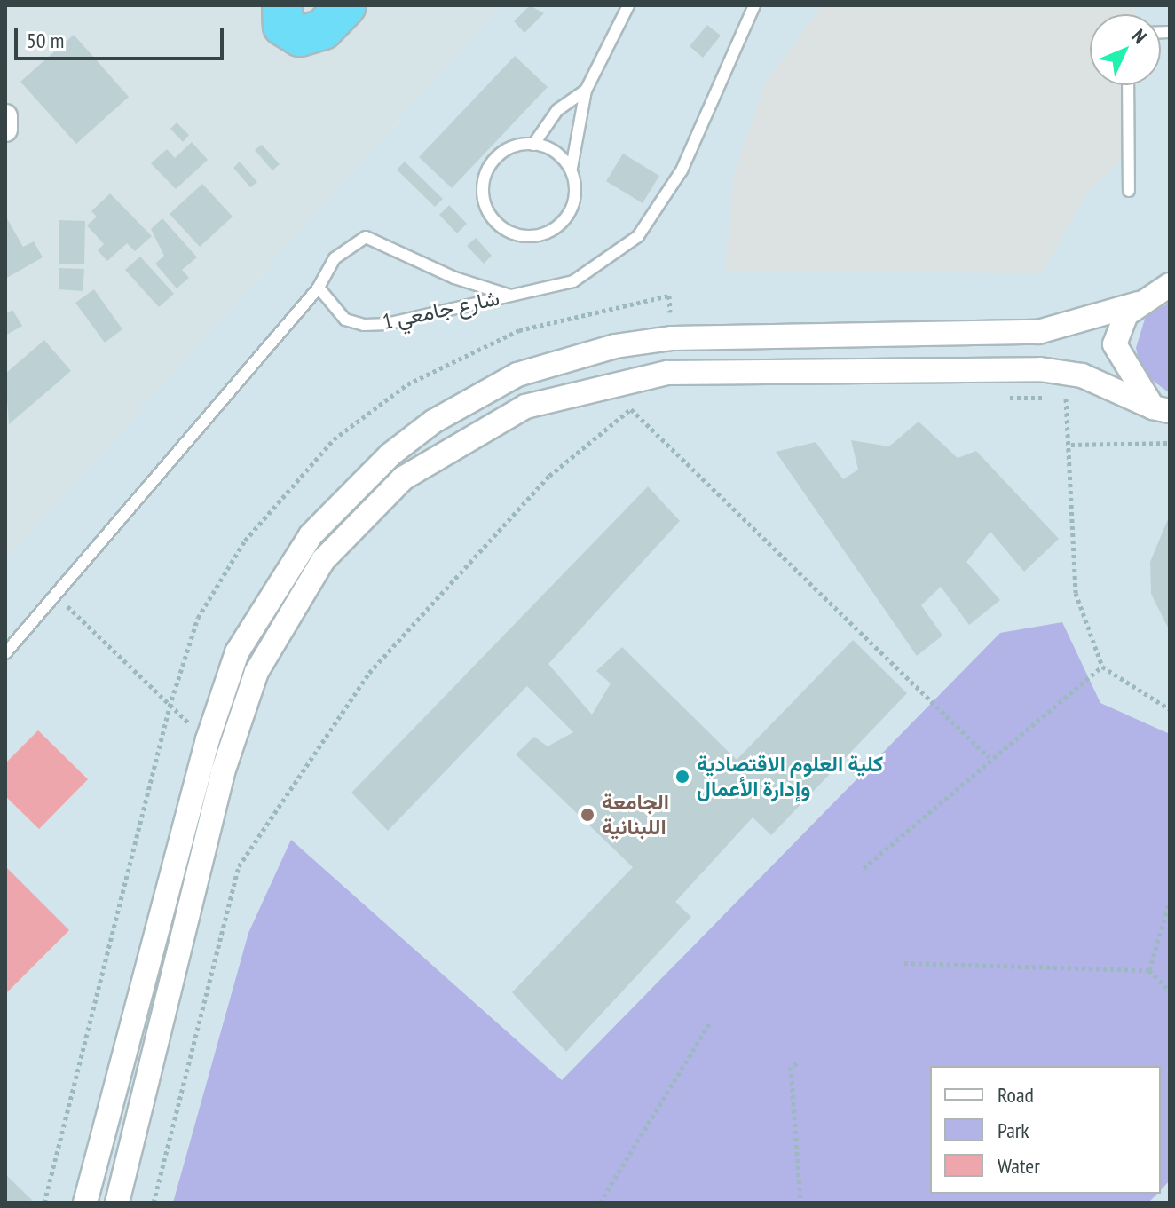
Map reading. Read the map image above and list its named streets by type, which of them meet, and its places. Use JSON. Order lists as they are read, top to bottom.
{
  "streets": {
    "lane": ["شارع جامعي 1"]
  },
  "places": ["كلية العلوم الاقتصادية وإدارة الأعمال", "الجامعة اللبنانية"],
  "legend": ["Road", "Park", "Water"],
  "scale_bar": "50 m",
  "north": "top right"
}
